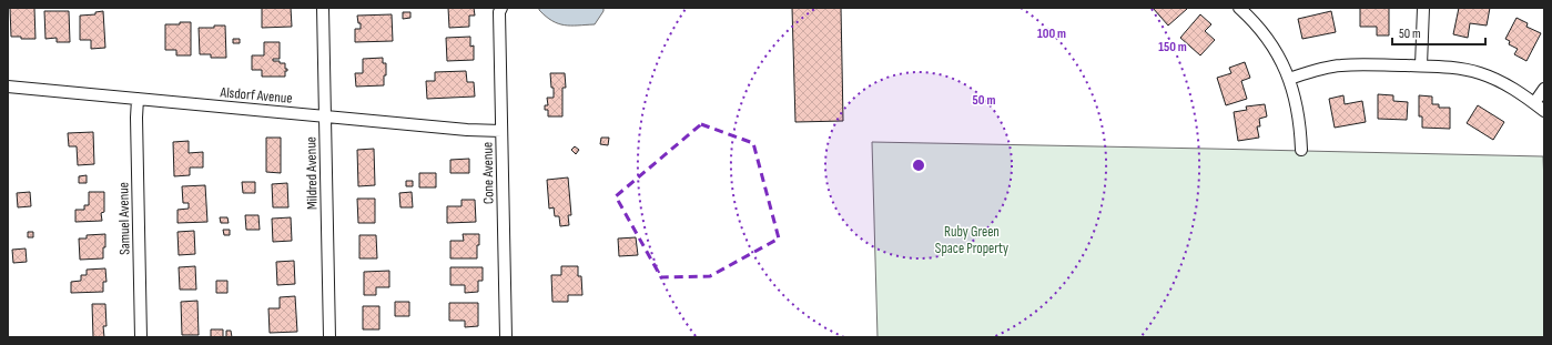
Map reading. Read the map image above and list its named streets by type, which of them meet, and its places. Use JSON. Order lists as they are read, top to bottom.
{
  "streets": {
    "street": [
      "Alsdorf Avenue",
      "Mildred Avenue",
      "Cone Avenue",
      "Samuel Avenue"
    ]
  },
  "crossings": [
    ["Alsdorf Avenue", "Mildred Avenue"],
    ["Alsdorf Avenue", "Cone Avenue"],
    ["Alsdorf Avenue", "Samuel Avenue"]
  ],
  "parks": ["Ruby Green Space Property"],
  "scale_bar": "50 m",
  "rings": ["100 m", "150 m", "50 m"]
}
